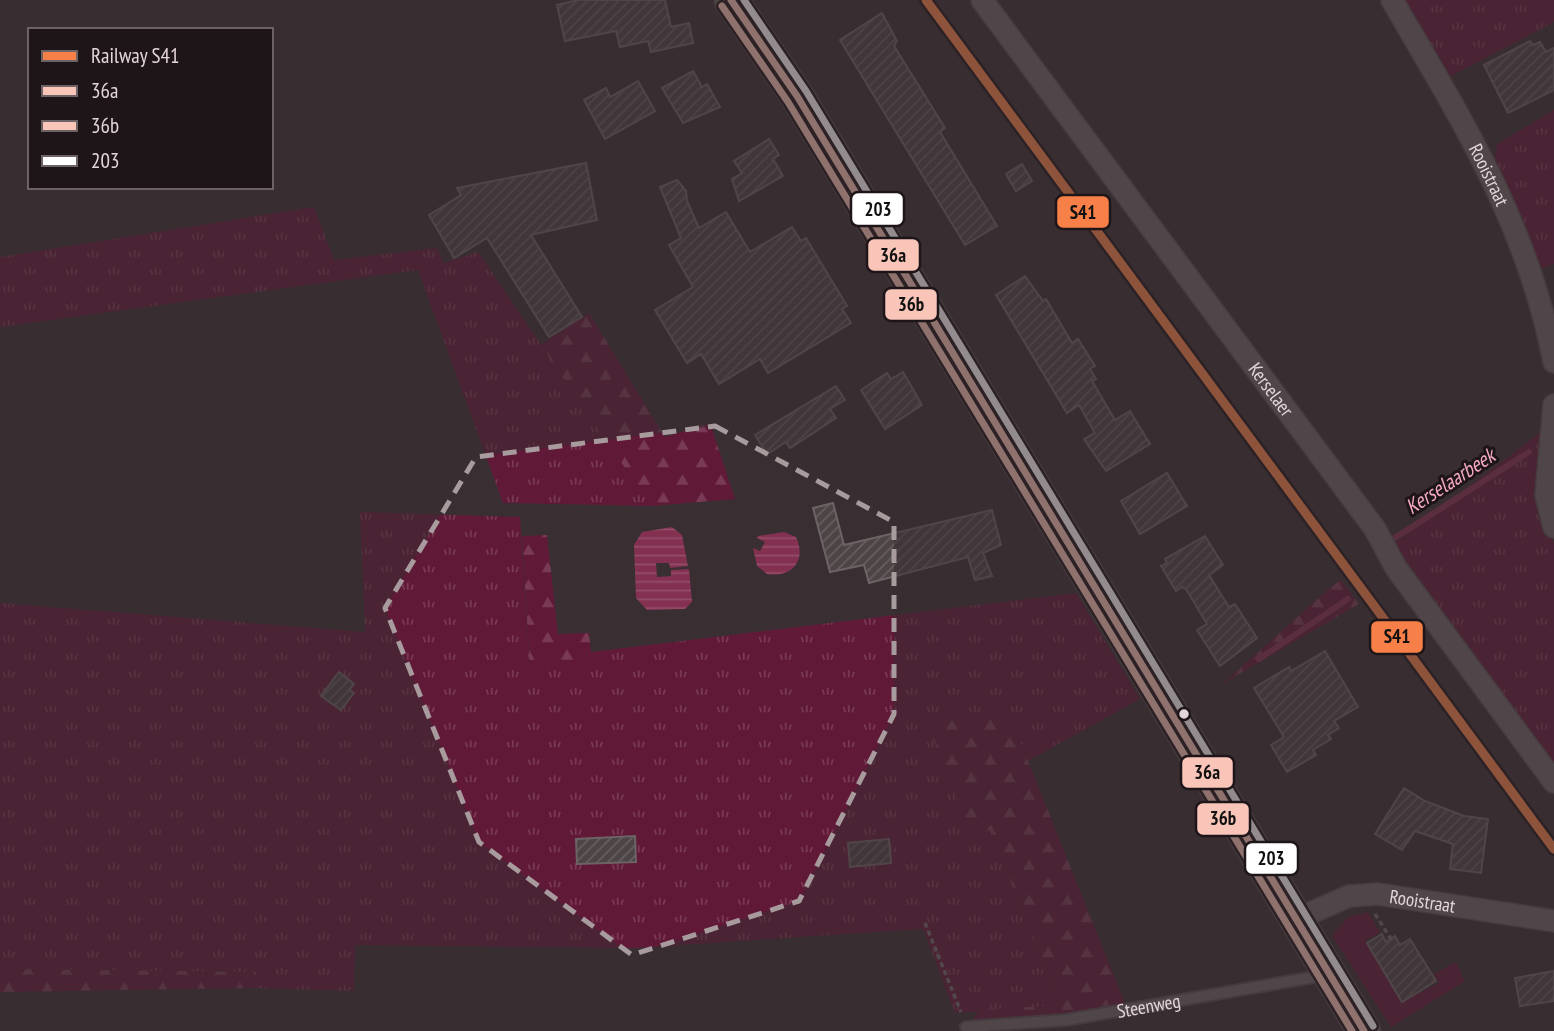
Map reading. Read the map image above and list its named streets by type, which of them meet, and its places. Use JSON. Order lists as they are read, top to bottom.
{
  "streets": {
    "street": ["Rooistraat", "Kerselaer"],
    "lane": ["Steenweg"]
  },
  "water": ["Kerselaarbeek"],
  "lines": [
    "rail line S41",
    "transit line 36a",
    "transit line 203",
    "transit line 36b"
  ],
  "legend": [
    "Railway S41",
    "36a",
    "36b",
    "203"
  ]
}
